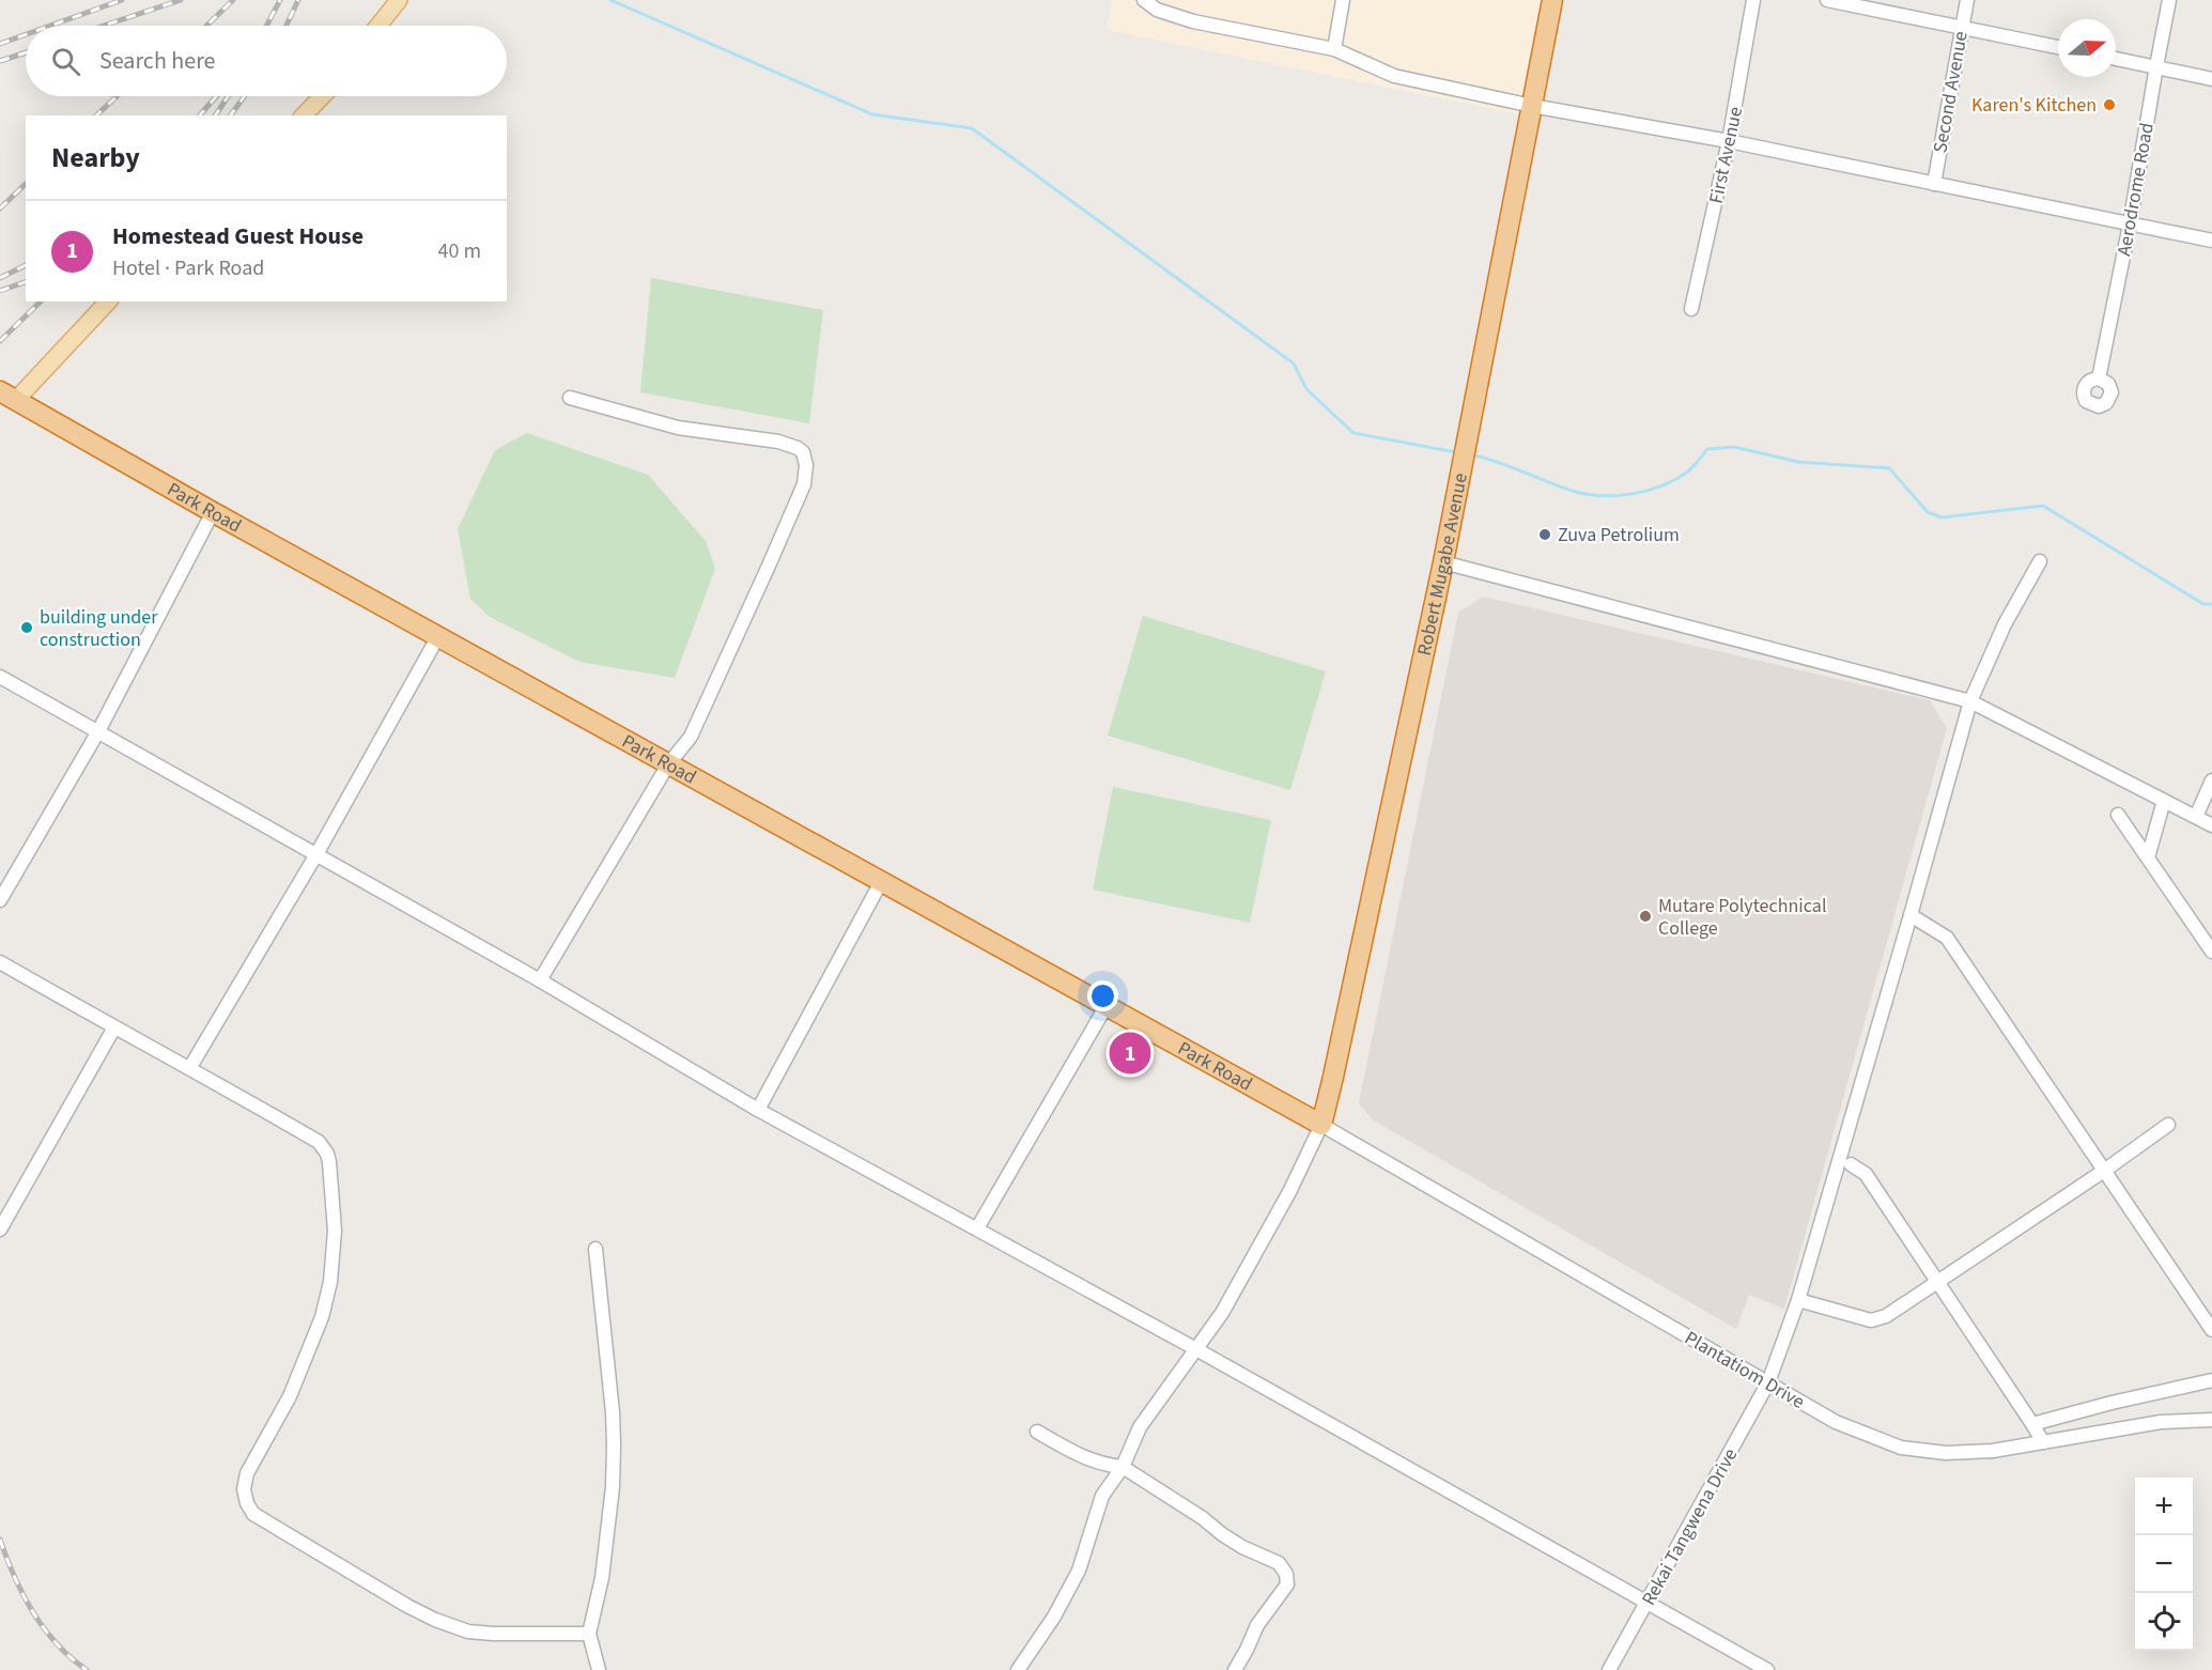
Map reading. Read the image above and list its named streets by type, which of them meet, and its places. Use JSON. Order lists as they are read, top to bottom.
{
  "streets": {
    "highway": ["Park Road", "Robert Mugabe Avenue"],
    "street": [
      "Second Avenue",
      "First Avenue",
      "Aerodrome Road",
      "Plantatiom Drive",
      "Rekai Tangwena Drive"
    ]
  },
  "crossings": [
    ["Park Road", "Robert Mugabe Avenue"],
    ["Park Road", "Plantatiom Drive"],
    ["Robert Mugabe Avenue", "Plantatiom Drive"],
    ["Plantatiom Drive", "Rekai Tangwena Drive"]
  ],
  "places": [
    "Karen's Kitchen",
    "Zuva Petrolium",
    "building under construction",
    "Mutare Polytechnical College"
  ],
  "north": "right",
  "page": {
    "search": "Search here",
    "heading": "Nearby",
    "list": [
      {
        "mark": "1",
        "name": "Homestead Guest House",
        "note": "Hotel · Park Road",
        "value": "40 m"
      }
    ],
    "pins": "1",
    "map_buttons": ["+", "−"]
  }
}
